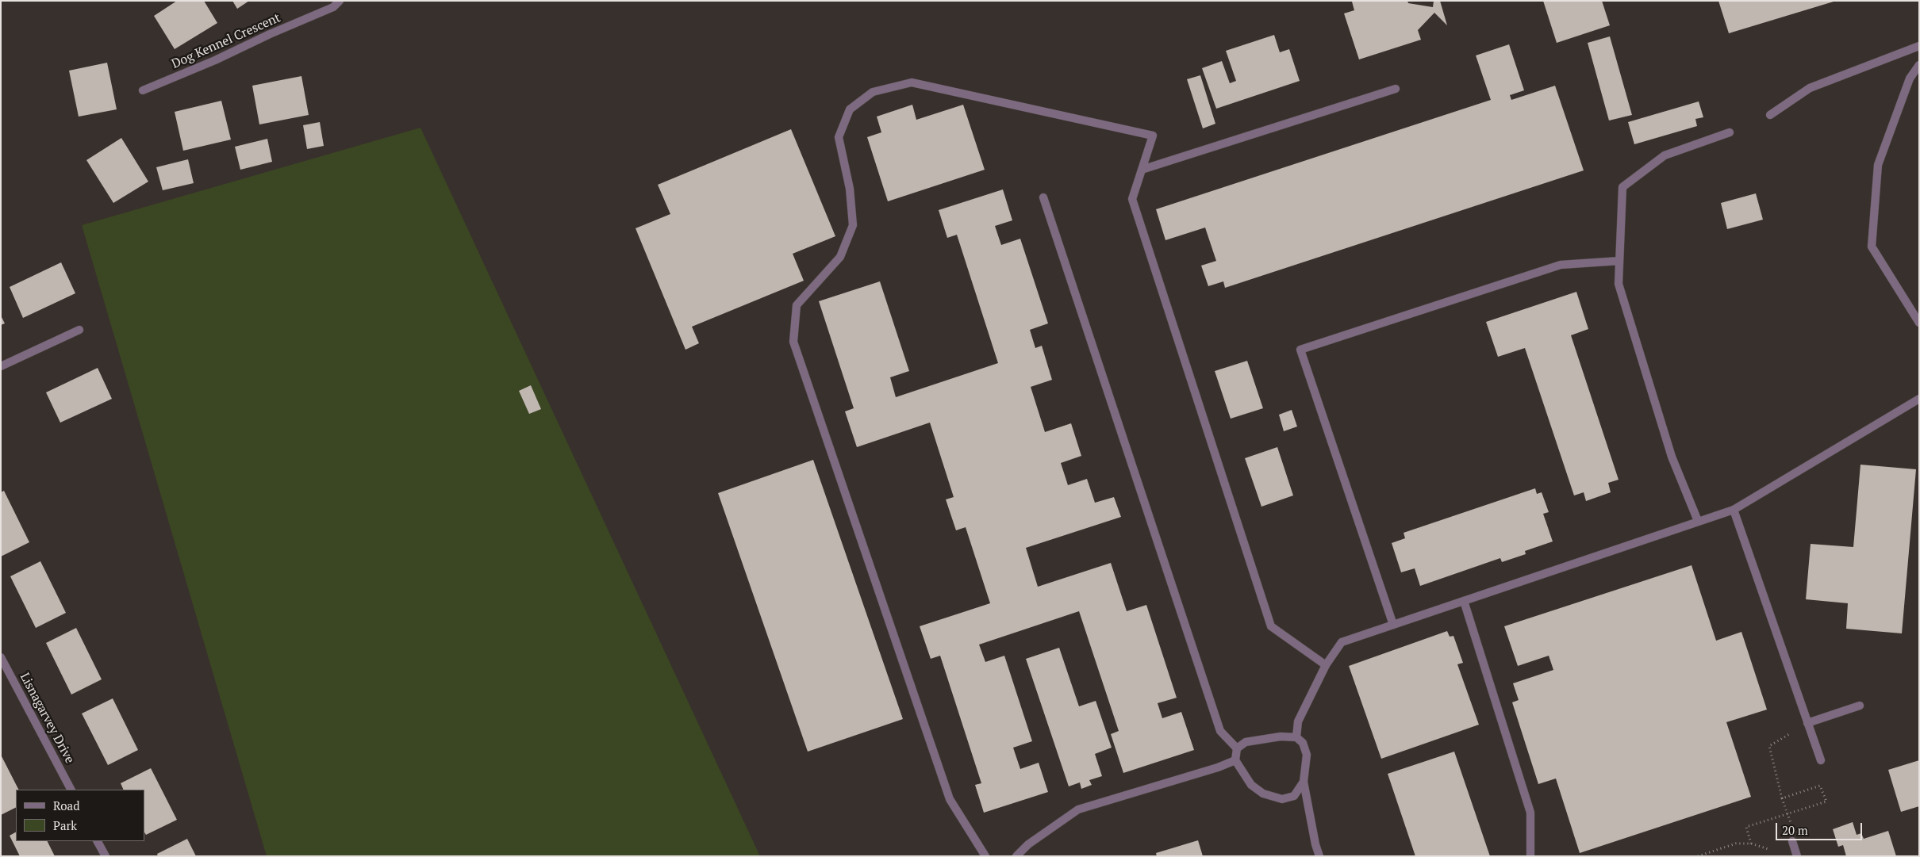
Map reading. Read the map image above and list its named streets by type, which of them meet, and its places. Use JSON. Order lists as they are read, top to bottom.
{
  "streets": {
    "street": ["Dog Kennel Crescent", "Lisnagarvey Drive"]
  },
  "legend": ["Road", "Park"],
  "scale_bar": "20 m"
}
